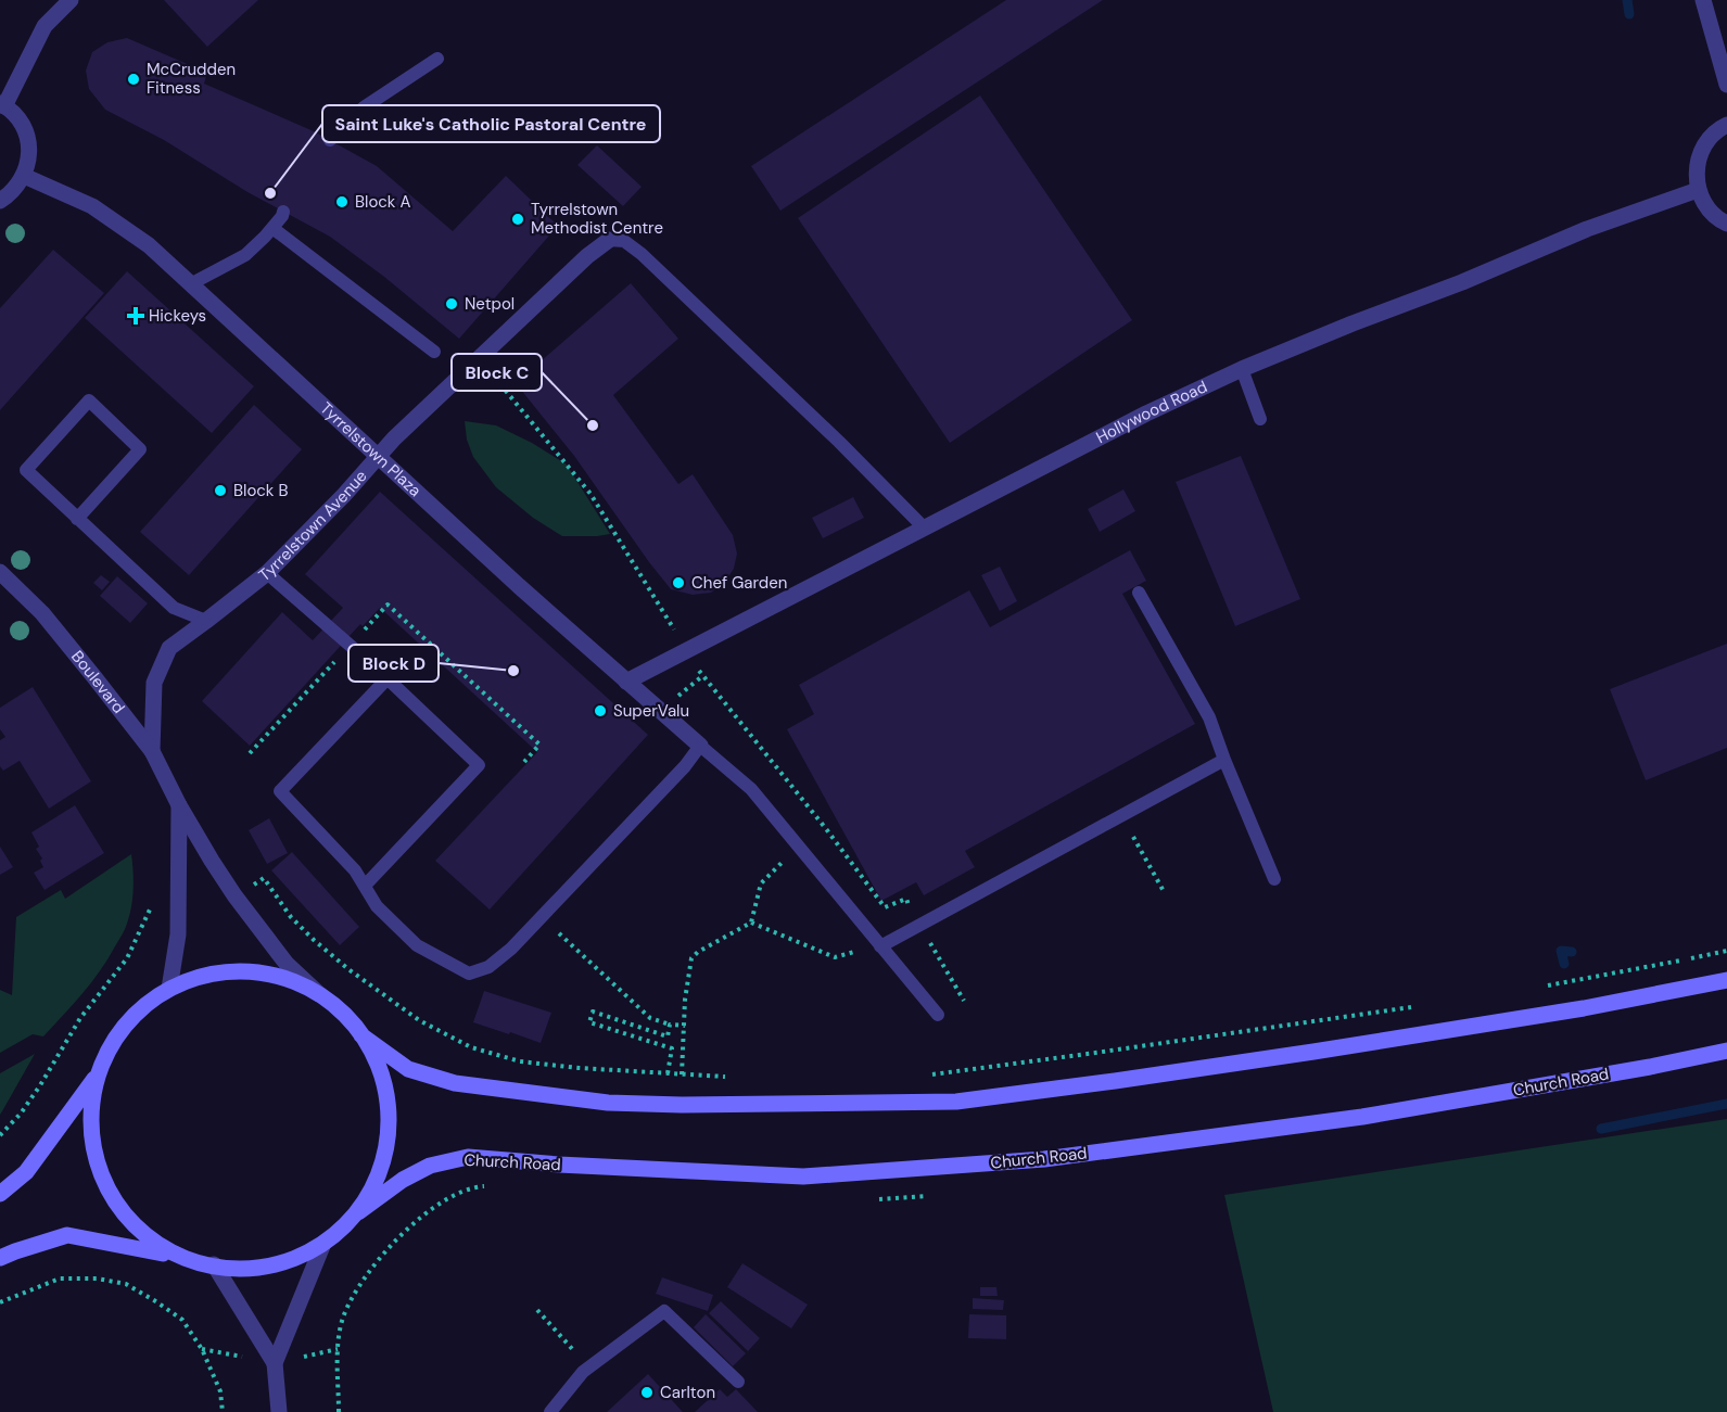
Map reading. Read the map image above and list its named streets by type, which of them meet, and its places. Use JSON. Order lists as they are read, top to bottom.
{
  "streets": {
    "main road": ["Church Road"],
    "street": [
      "Hollywood Road",
      "Tyrrelstown Plaza",
      "Tyrrelstown Avenue",
      "Boulevard"
    ]
  },
  "crossings": [
    ["Hollywood Road", "Tyrrelstown Plaza"],
    ["Tyrrelstown Plaza", "Tyrrelstown Avenue"],
    ["Tyrrelstown Avenue", "Boulevard"]
  ],
  "places": {
    "other": [
      "McCrudden Fitness",
      "Saint Luke's Catholic Pastoral Centre",
      "Block A",
      "Tyrrelstown Methodist Centre",
      "Netpol",
      "Block C",
      "Block B",
      "Chef Garden",
      "Block D",
      "SuperValu",
      "Carlton"
    ],
    "health": ["Hickeys"]
  }
}
